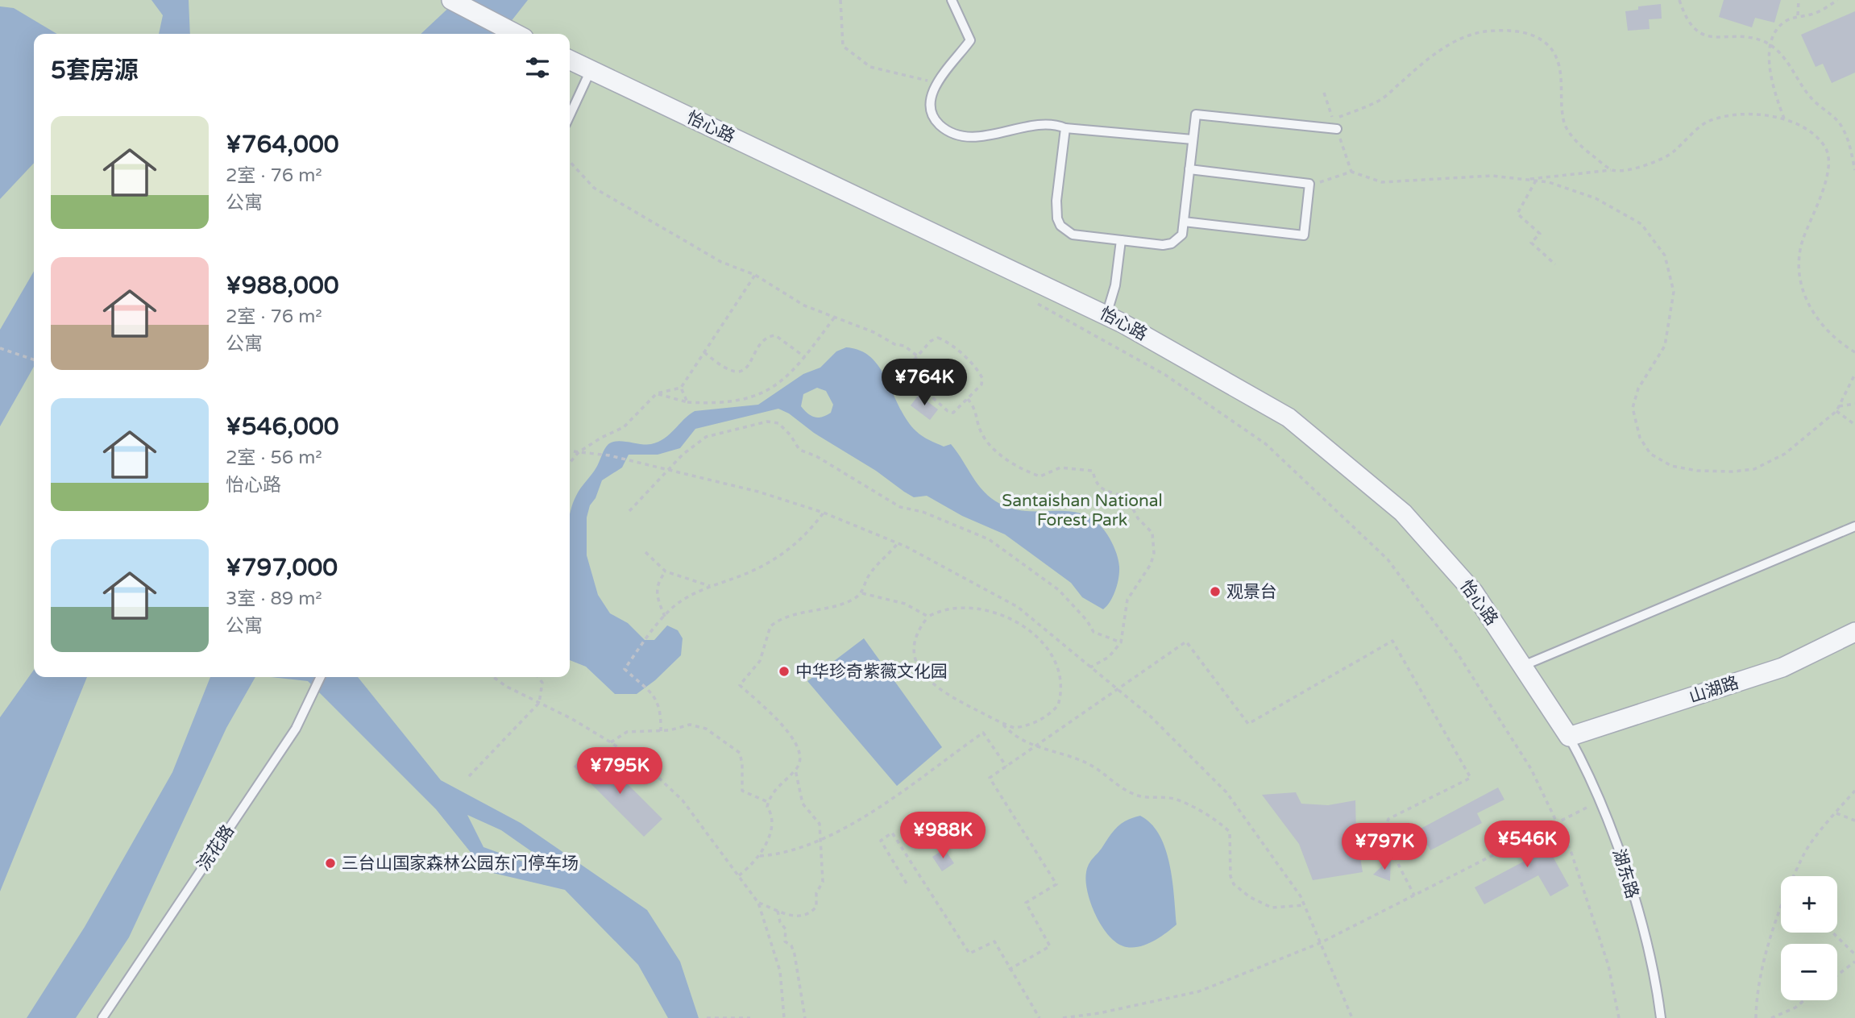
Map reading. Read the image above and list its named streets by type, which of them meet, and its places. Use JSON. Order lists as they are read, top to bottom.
{
  "streets": {
    "street": ["怡心路", "山湖路"],
    "lane": ["浣花路", "湖东路"]
  },
  "crossings": [
    ["怡心路", "山湖路"],
    ["怡心路", "湖东路"],
    ["山湖路", "湖东路"]
  ],
  "parks": ["Santaishan National Forest Park"],
  "places": ["观景台", "中华珍奇紫薇文化园", "三台山国家森林公园东门停车场"],
  "page": {
    "heading": "5套房源",
    "list": [
      {
        "name": "¥764,000",
        "note": "2室 · 76 m² · 公寓"
      },
      {
        "name": "¥988,000",
        "note": "2室 · 76 m² · 公寓"
      },
      {
        "name": "¥546,000",
        "note": "2室 · 56 m² · 怡心路"
      },
      {
        "name": "¥797,000",
        "note": "3室 · 89 m² · 公寓"
      }
    ],
    "price": [
      "¥764K",
      "¥795K",
      "¥988K",
      "¥546K",
      "¥797K"
    ],
    "map_buttons": ["+", "−"]
  }
}
